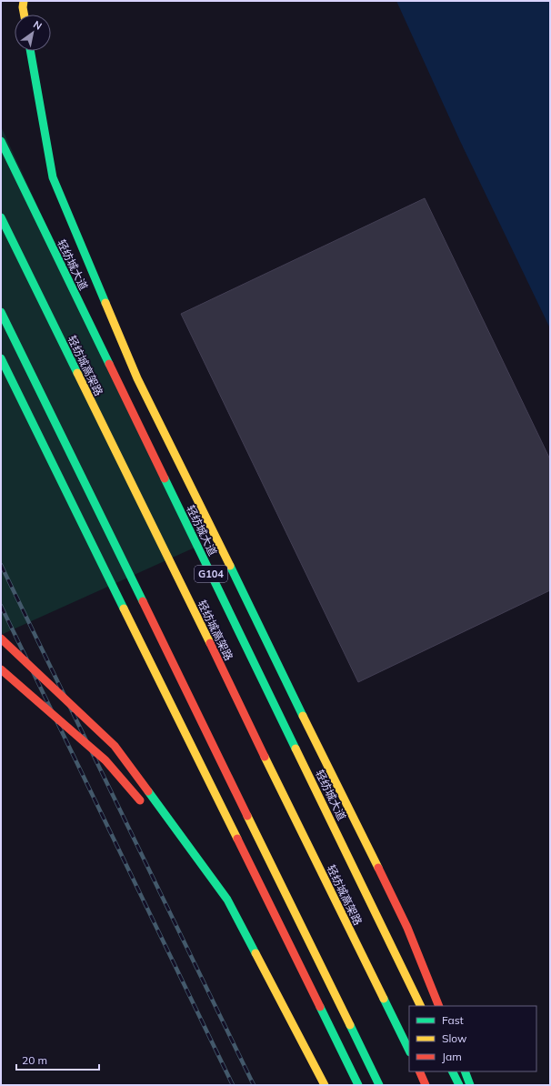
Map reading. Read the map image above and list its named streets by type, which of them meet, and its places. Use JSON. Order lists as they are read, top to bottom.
{
  "streets": {
    "main road": ["轻纺城大道", "轻纺城高架路", "G104"]
  },
  "legend": ["Fast", "Slow", "Jam"],
  "scale_bar": "20 m",
  "north": "top right"
}
